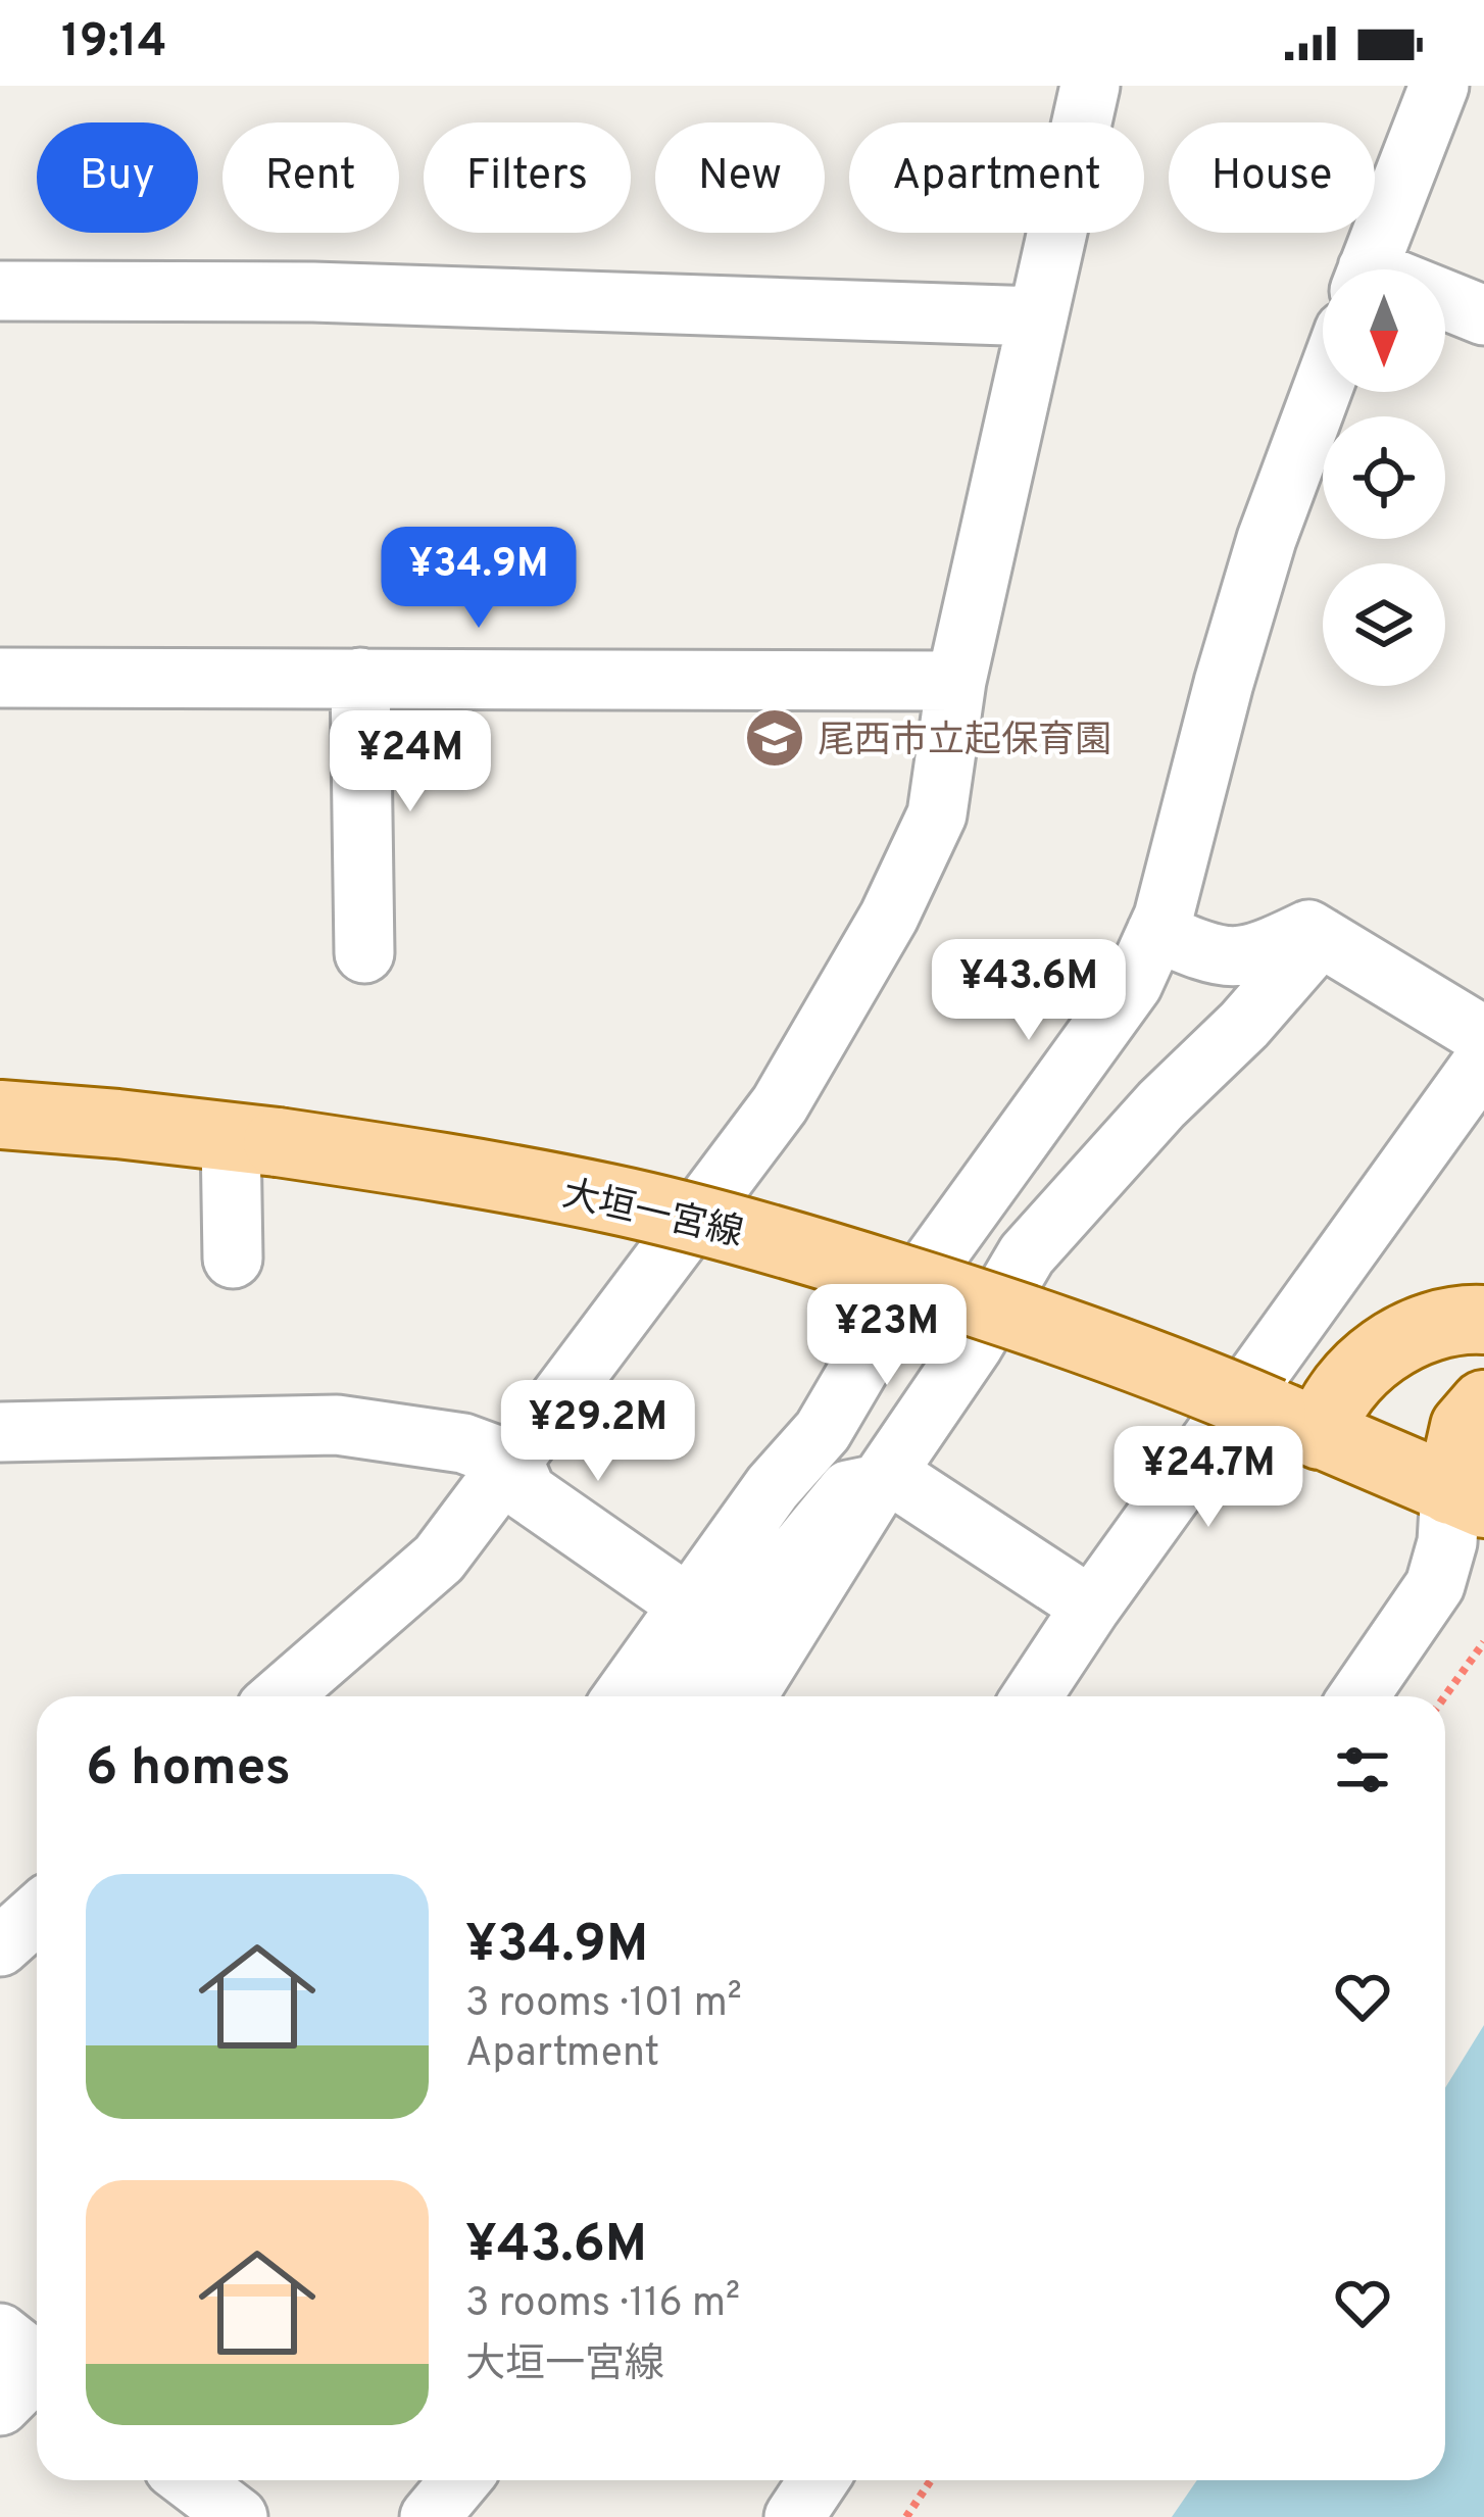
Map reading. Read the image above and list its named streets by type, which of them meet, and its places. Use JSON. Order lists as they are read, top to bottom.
{
  "streets": {
    "main road": ["大垣一宮線"]
  },
  "places": {
    "school or university": ["尾西市立起保育園"]
  },
  "north": "bottom",
  "page": {
    "status": "19:14",
    "chip": [
      "Buy",
      "Rent",
      "Filters",
      "New",
      "Apartment",
      "House"
    ],
    "price": [
      "¥34.9M",
      "¥24M",
      "¥43.6M",
      "¥23M",
      "¥29.2M",
      "¥24.7M"
    ],
    "heading": "6 homes",
    "list": [
      {
        "name": "¥34.9M",
        "note": "3 rooms · 101 m² · Apartment"
      },
      {
        "name": "¥43.6M",
        "note": "3 rooms · 116 m² · 大垣一宮線"
      }
    ]
  }
}
